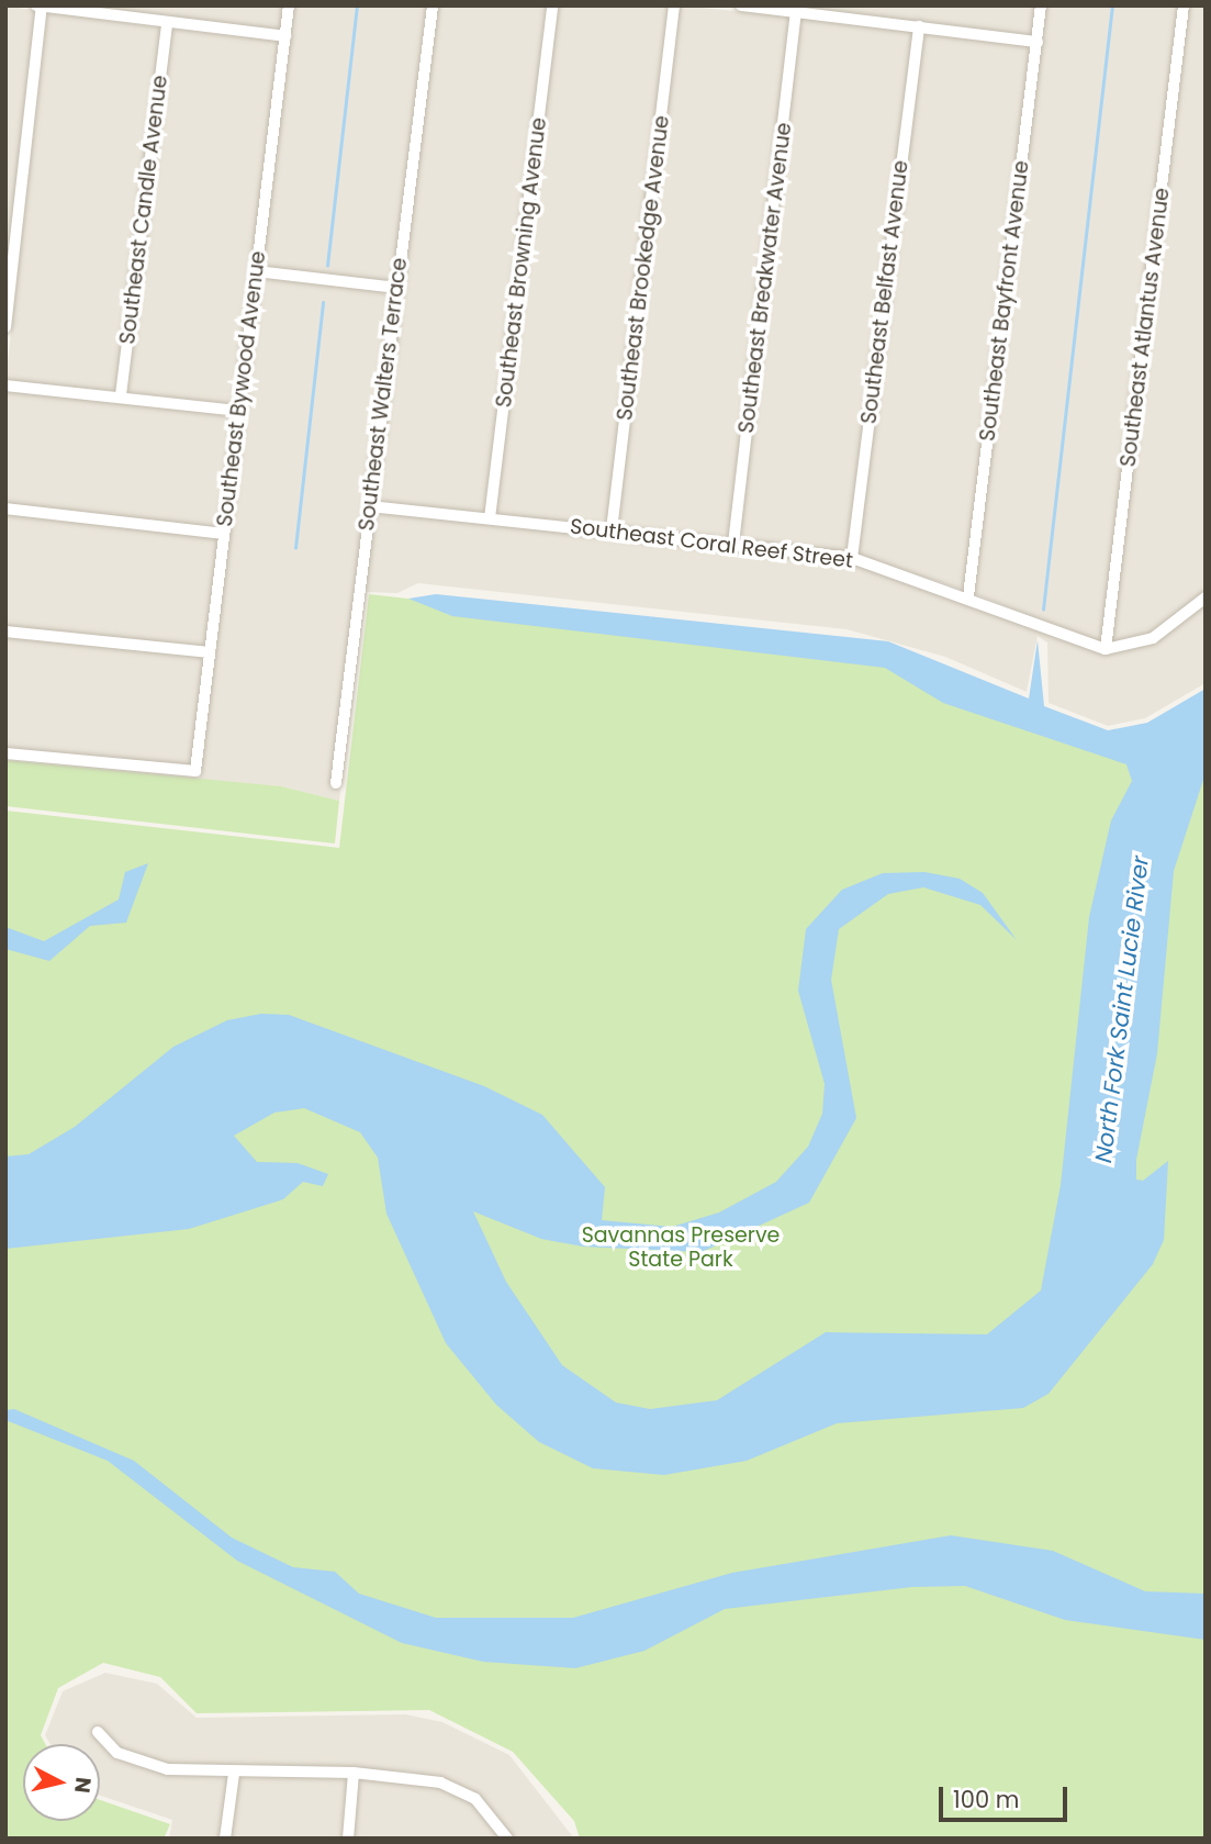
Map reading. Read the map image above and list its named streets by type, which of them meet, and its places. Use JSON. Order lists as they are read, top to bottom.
{
  "streets": {
    "street": [
      "Southeast Candle Avenue",
      "Southeast Browning Avenue",
      "Southeast Brookedge Avenue",
      "Southeast Breakwater Avenue",
      "Southeast Belfast Avenue",
      "Southeast Bayfront Avenue",
      "Southeast Atlantus Avenue",
      "Southeast Bywood Avenue",
      "Southeast Walters Terrace",
      "Southeast Coral Reef Street"
    ]
  },
  "crossings": [
    ["Southeast Browning Avenue", "Southeast Coral Reef Street"],
    ["Southeast Brookedge Avenue", "Southeast Coral Reef Street"],
    ["Southeast Breakwater Avenue", "Southeast Coral Reef Street"],
    ["Southeast Belfast Avenue", "Southeast Coral Reef Street"],
    ["Southeast Bayfront Avenue", "Southeast Coral Reef Street"],
    ["Southeast Atlantus Avenue", "Southeast Coral Reef Street"],
    ["Southeast Walters Terrace", "Southeast Coral Reef Street"]
  ],
  "water": ["North Fork Saint Lucie River"],
  "parks": ["Savannas Preserve State Park"],
  "scale_bar": "100 m",
  "north": "right"
}
